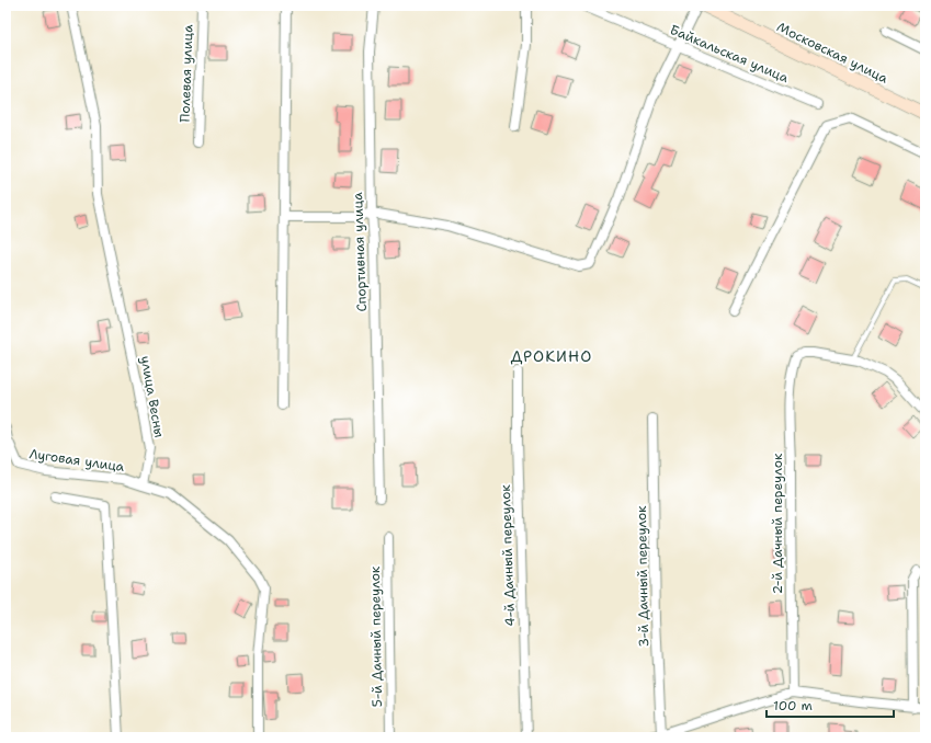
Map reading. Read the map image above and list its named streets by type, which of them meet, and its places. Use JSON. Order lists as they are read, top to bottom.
{
  "streets": {
    "street": [
      "Московская улица",
      "Байкальская улица",
      "Полевая улица",
      "Спортивная улица",
      "улица Весны",
      "Луговая улица",
      "2-й Дачный переулок",
      "4-й Дачный переулок",
      "3-й Дачный переулок",
      "5-й Дачный переулок"
    ]
  },
  "crossings": [
    ["улица Весны", "Луговая улица"]
  ],
  "districts": ["ДРОКИНО"],
  "scale_bar": "100 m"
}
